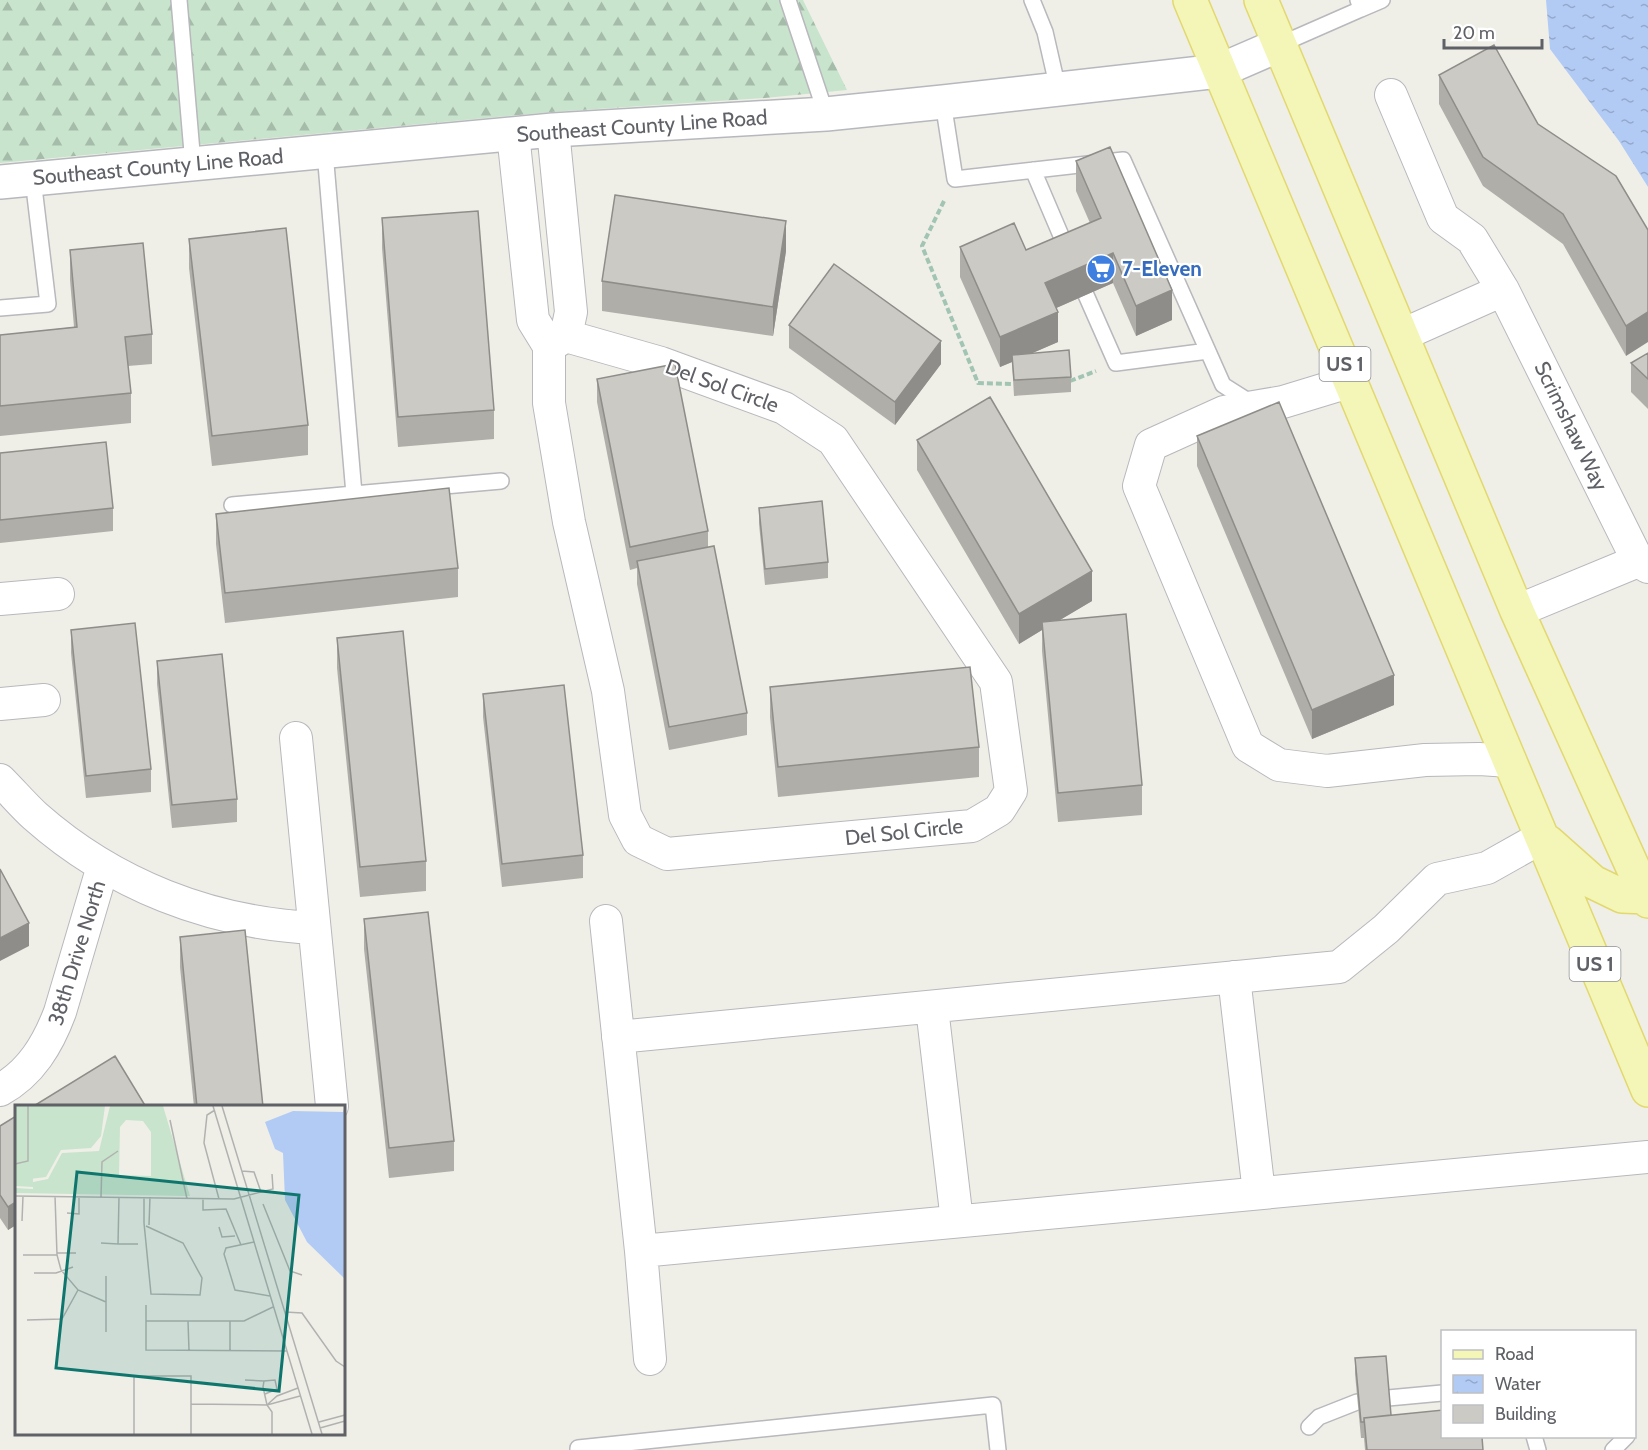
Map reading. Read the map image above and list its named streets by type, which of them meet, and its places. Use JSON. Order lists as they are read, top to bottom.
{
  "streets": {
    "main road": ["US 1"],
    "street": [
      "Southeast County Line Road",
      "Del Sol Circle",
      "Scrimshaw Way",
      "38th Drive North"
    ]
  },
  "crossings": [
    ["Southeast County Line Road", "US 1"],
    ["Southeast County Line Road", "Del Sol Circle"]
  ],
  "places": {
    "supermarket": ["7-Eleven"]
  },
  "legend": ["Road", "Water", "Building"],
  "scale_bar": "20 m"
}
